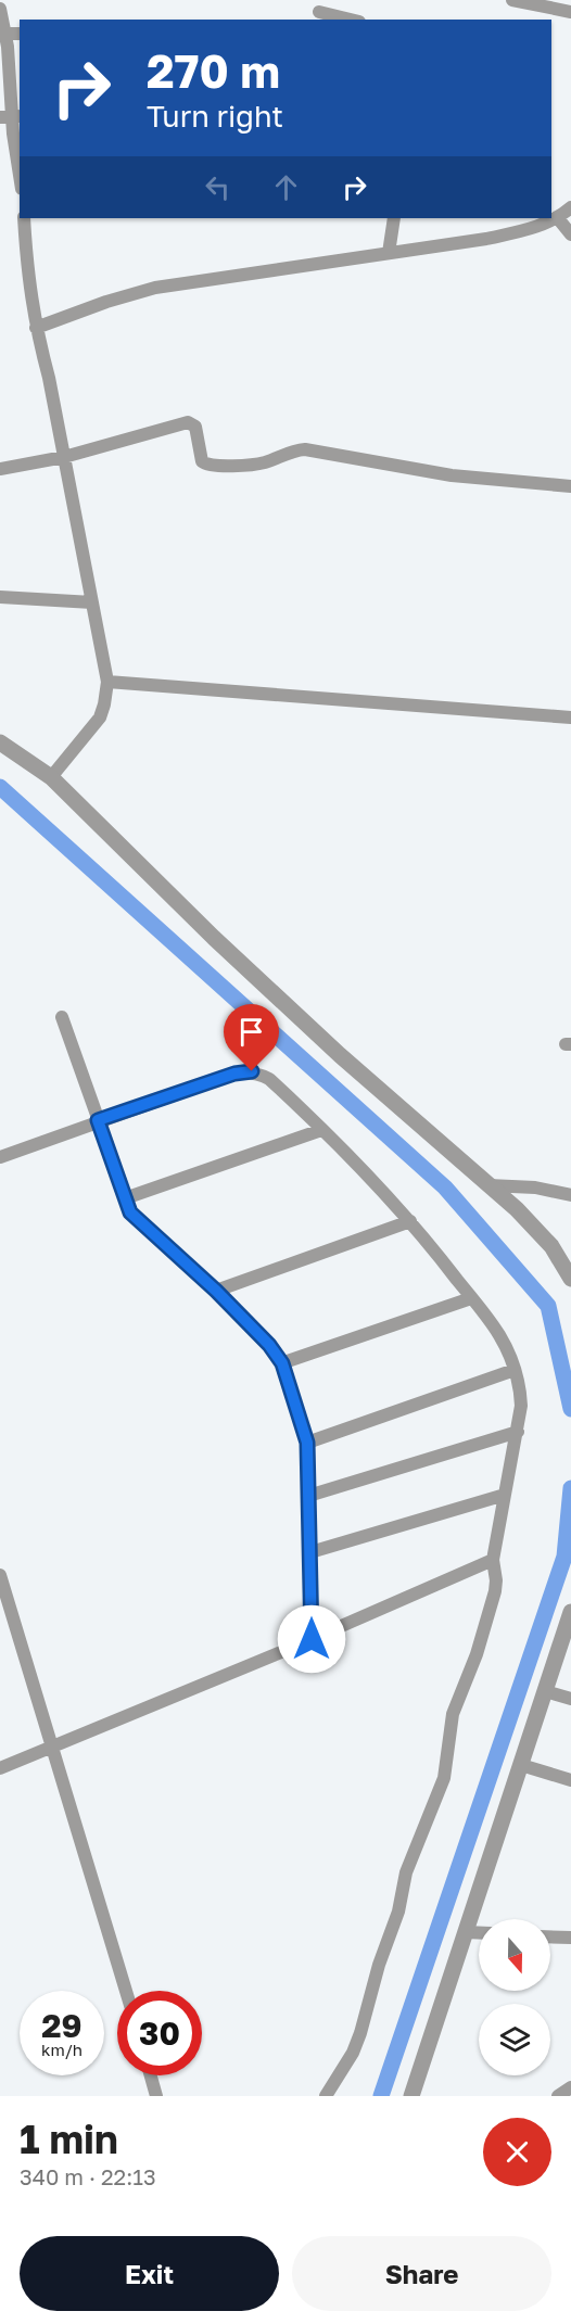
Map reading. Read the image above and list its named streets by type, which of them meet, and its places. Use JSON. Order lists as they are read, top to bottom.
{
  "north": "bottom",
  "page": {
    "turn": ["270 m", "Turn right"],
    "speed": "29 km/h",
    "limit": "30",
    "heading": ["1 min", "340 m · 22:13"],
    "buttons": ["Exit", "Share"]
  }
}
